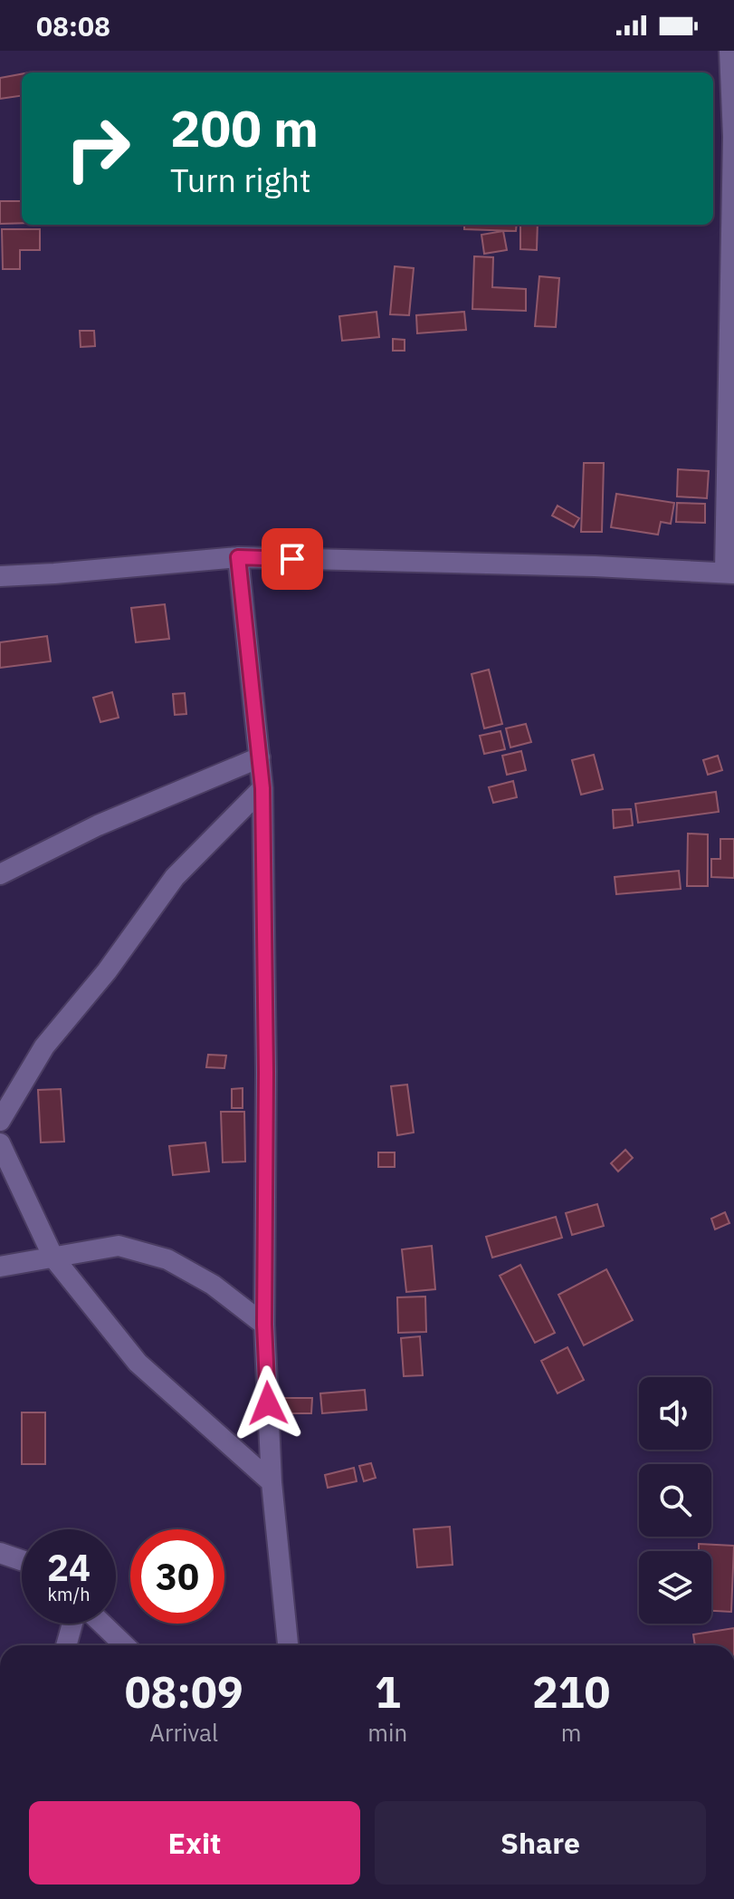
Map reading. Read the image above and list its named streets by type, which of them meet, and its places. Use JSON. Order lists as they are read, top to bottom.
{
  "page": {
    "status": "08:08",
    "turn": ["200 m", "Turn right"],
    "speed": "24 km/h",
    "limit": "30",
    "eta": [
      "08:09",
      "Arrival",
      "1",
      "min",
      "210",
      "m"
    ],
    "buttons": ["Exit", "Share"]
  }
}
